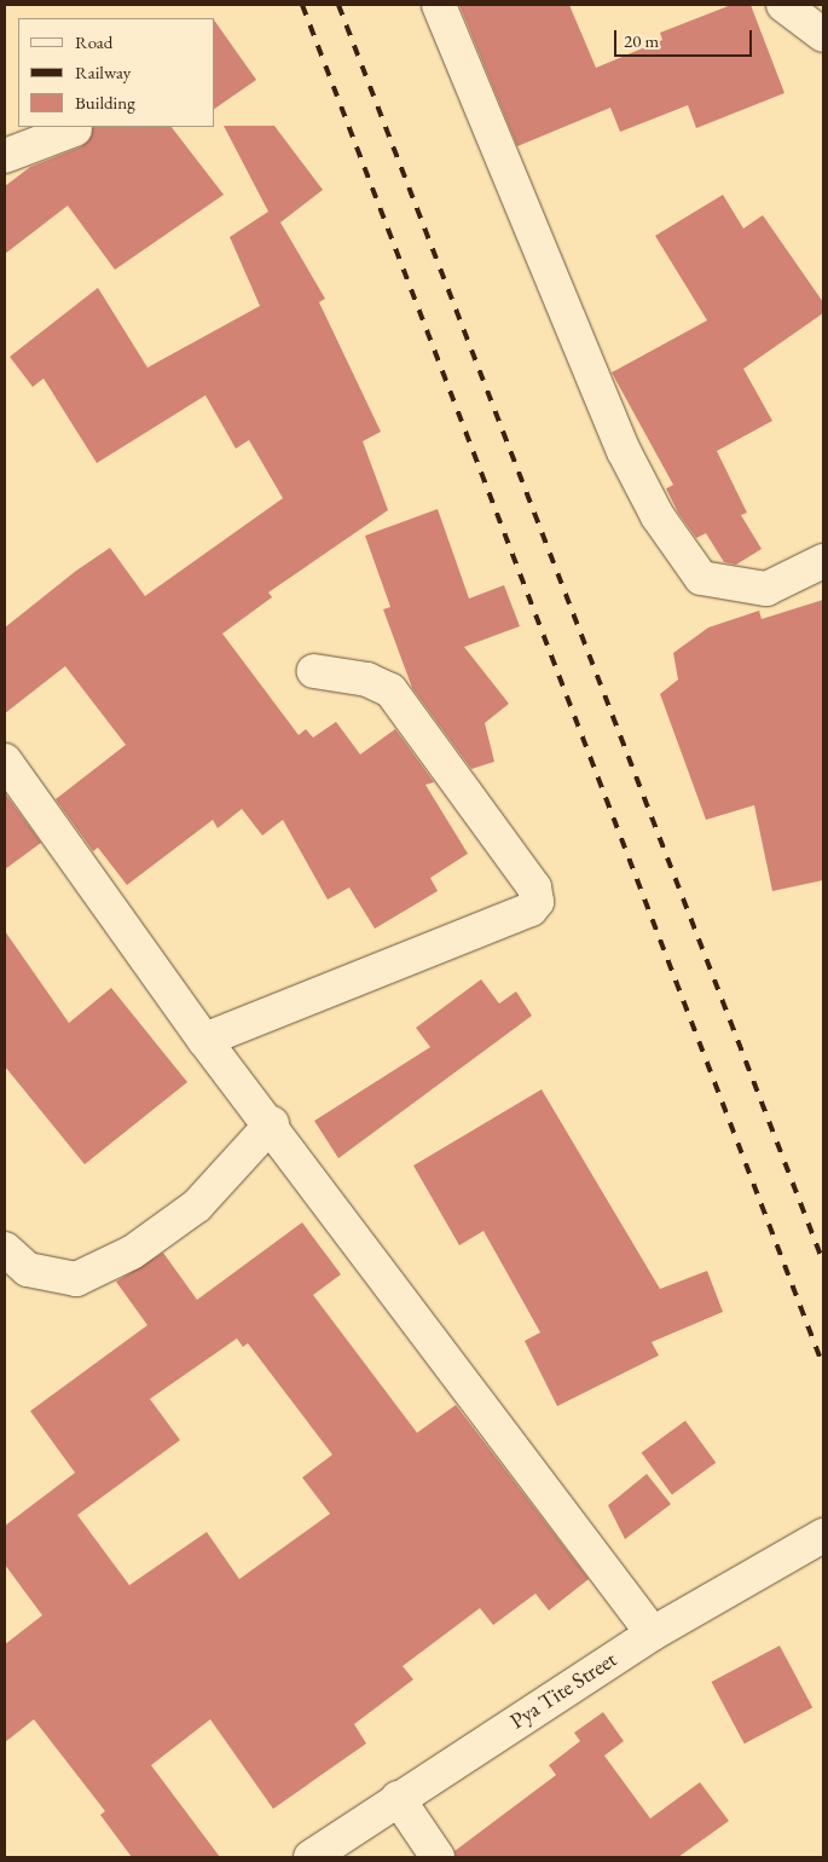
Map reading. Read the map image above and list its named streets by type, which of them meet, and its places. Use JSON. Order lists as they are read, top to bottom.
{
  "streets": {
    "street": ["Pya Tite Street"]
  },
  "legend": ["Road", "Railway", "Building"],
  "scale_bar": "20 m"
}
